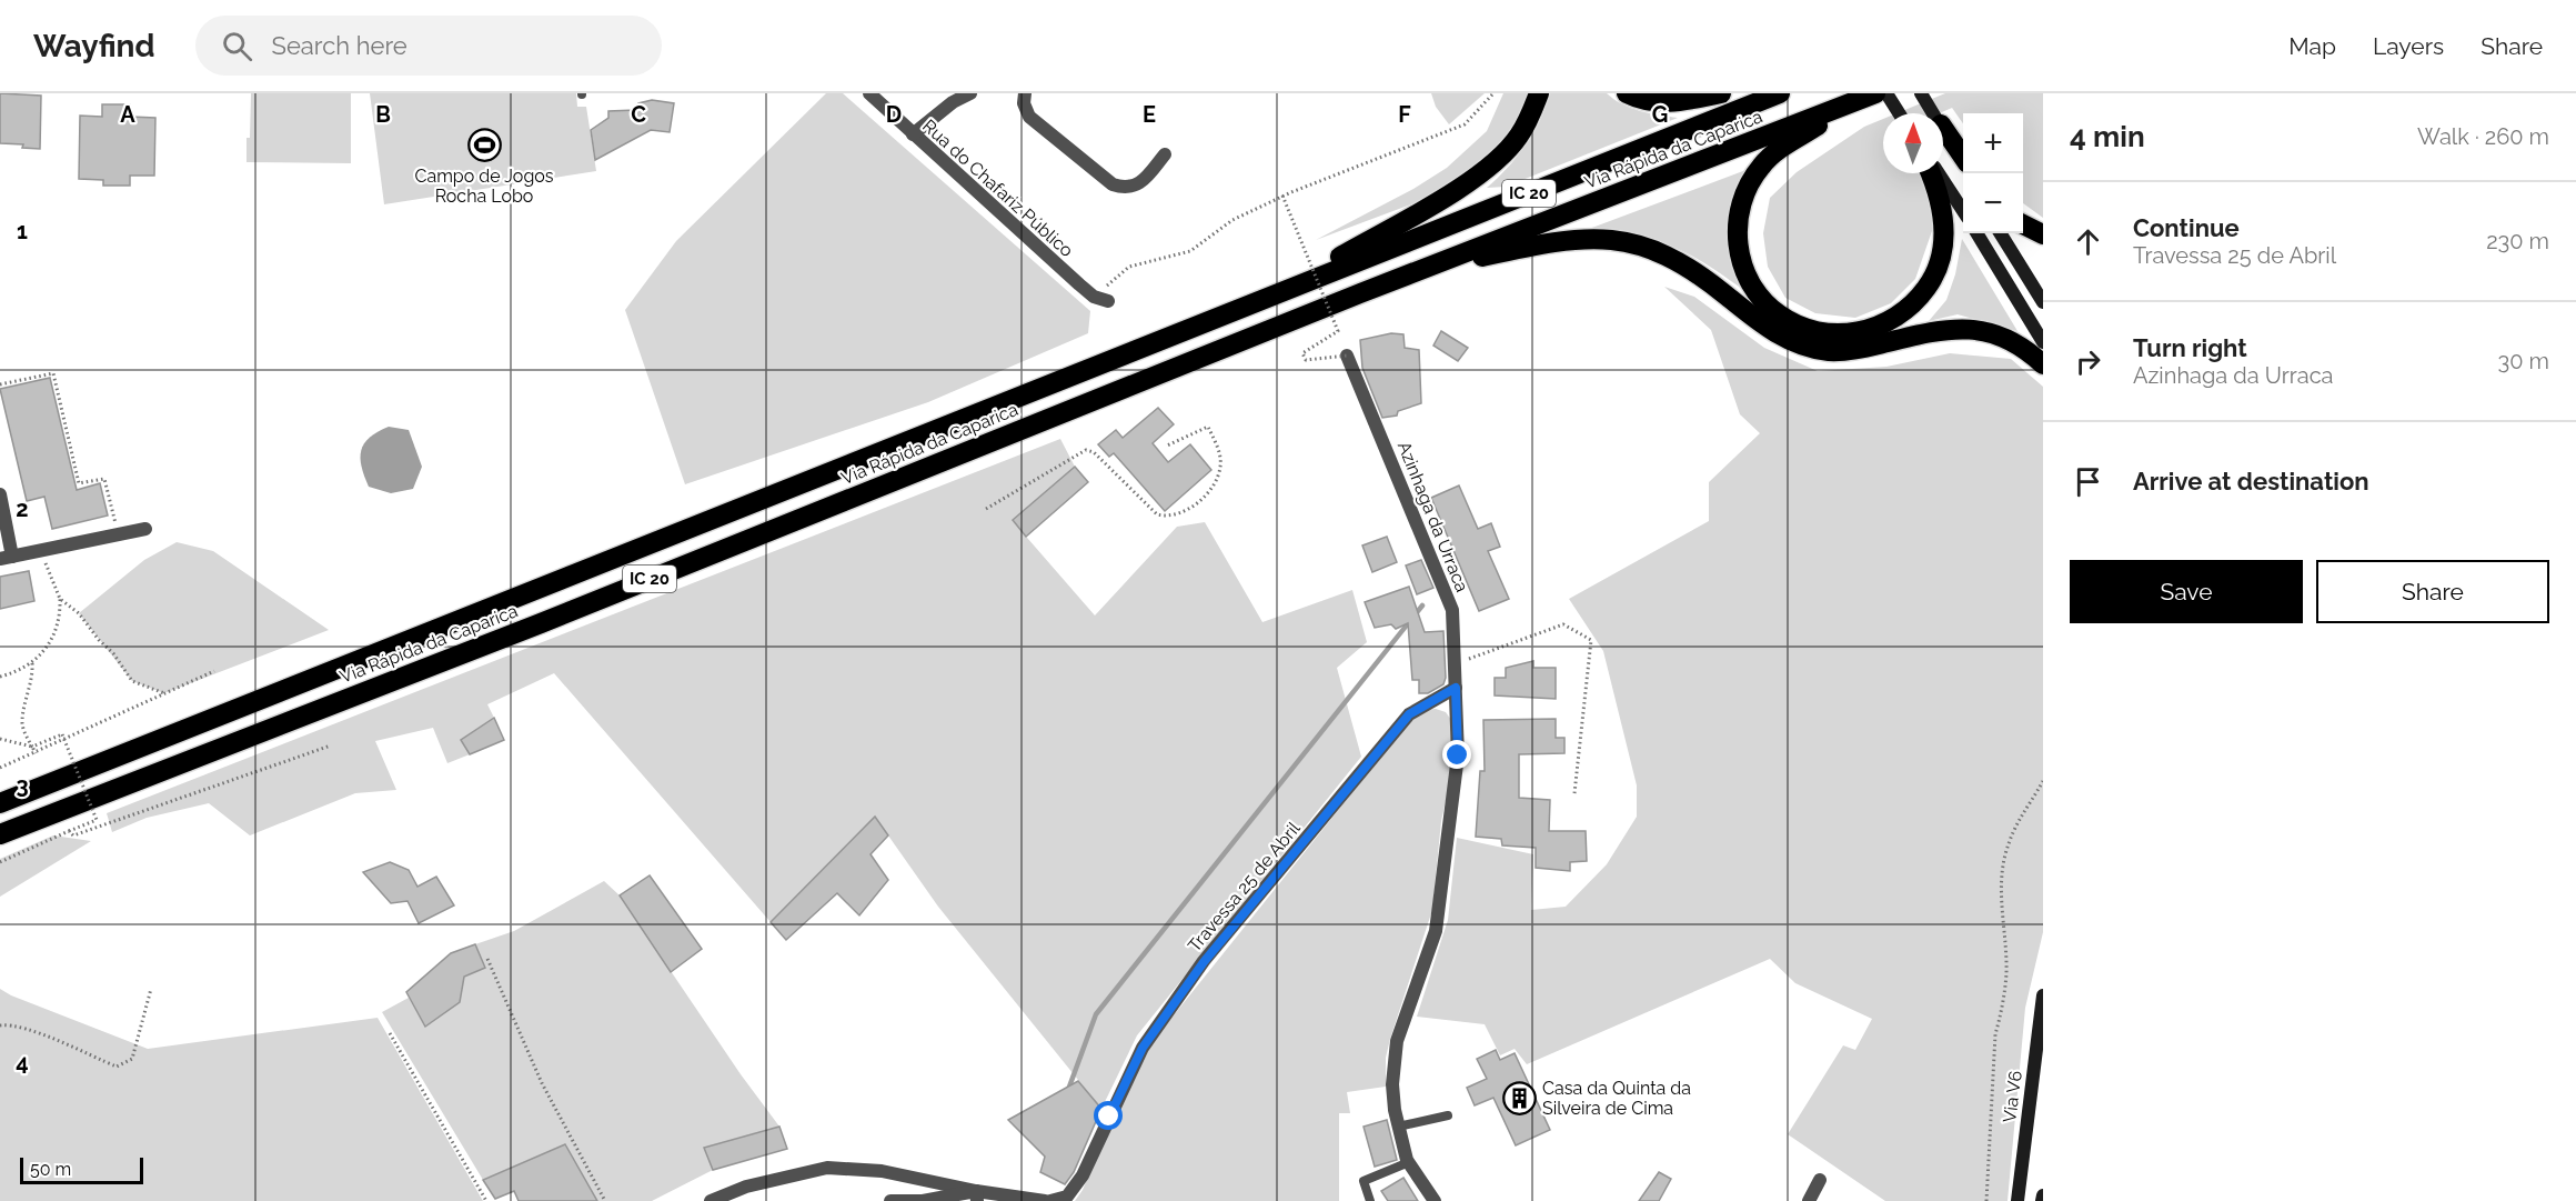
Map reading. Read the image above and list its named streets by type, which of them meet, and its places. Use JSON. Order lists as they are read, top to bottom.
{
  "streets": {
    "highway": ["Via Rápida da Caparica", "IC 20"],
    "main road": ["Via V6"],
    "street": ["Rua do Chafariz Público", "Azinhaga da Urraca", "Travessa 25 de Abril"]
  },
  "crossings": [
    ["Azinhaga da Urraca", "Travessa 25 de Abril"]
  ],
  "places": {
    "sports": ["Campo de Jogos Rocha Lobo"],
    "building": ["Casa da Quinta da Silveira de Cima"]
  },
  "scale_bar": "50 m",
  "north": "top",
  "page": {
    "header": "Wayfind",
    "search": "Search here",
    "nav": ["Map", "Layers", "Share"],
    "heading": ["4 min", "Walk · 260 m"],
    "map_buttons": ["+", "−"],
    "list": [
      ["Continue", "Travessa 25 de Abril", "230 m"],
      ["Turn right", "Azinhaga da Urraca", "30 m"],
      "Arrive at destination"
    ],
    "buttons": ["Save", "Share"],
    "scale": "50 m"
  },
  "grid": {
    "columns": [
      "A",
      "B",
      "C",
      "D",
      "E",
      "F",
      "G"
    ],
    "rows": [
      "1",
      "2",
      "3",
      "4"
    ]
  }
}
